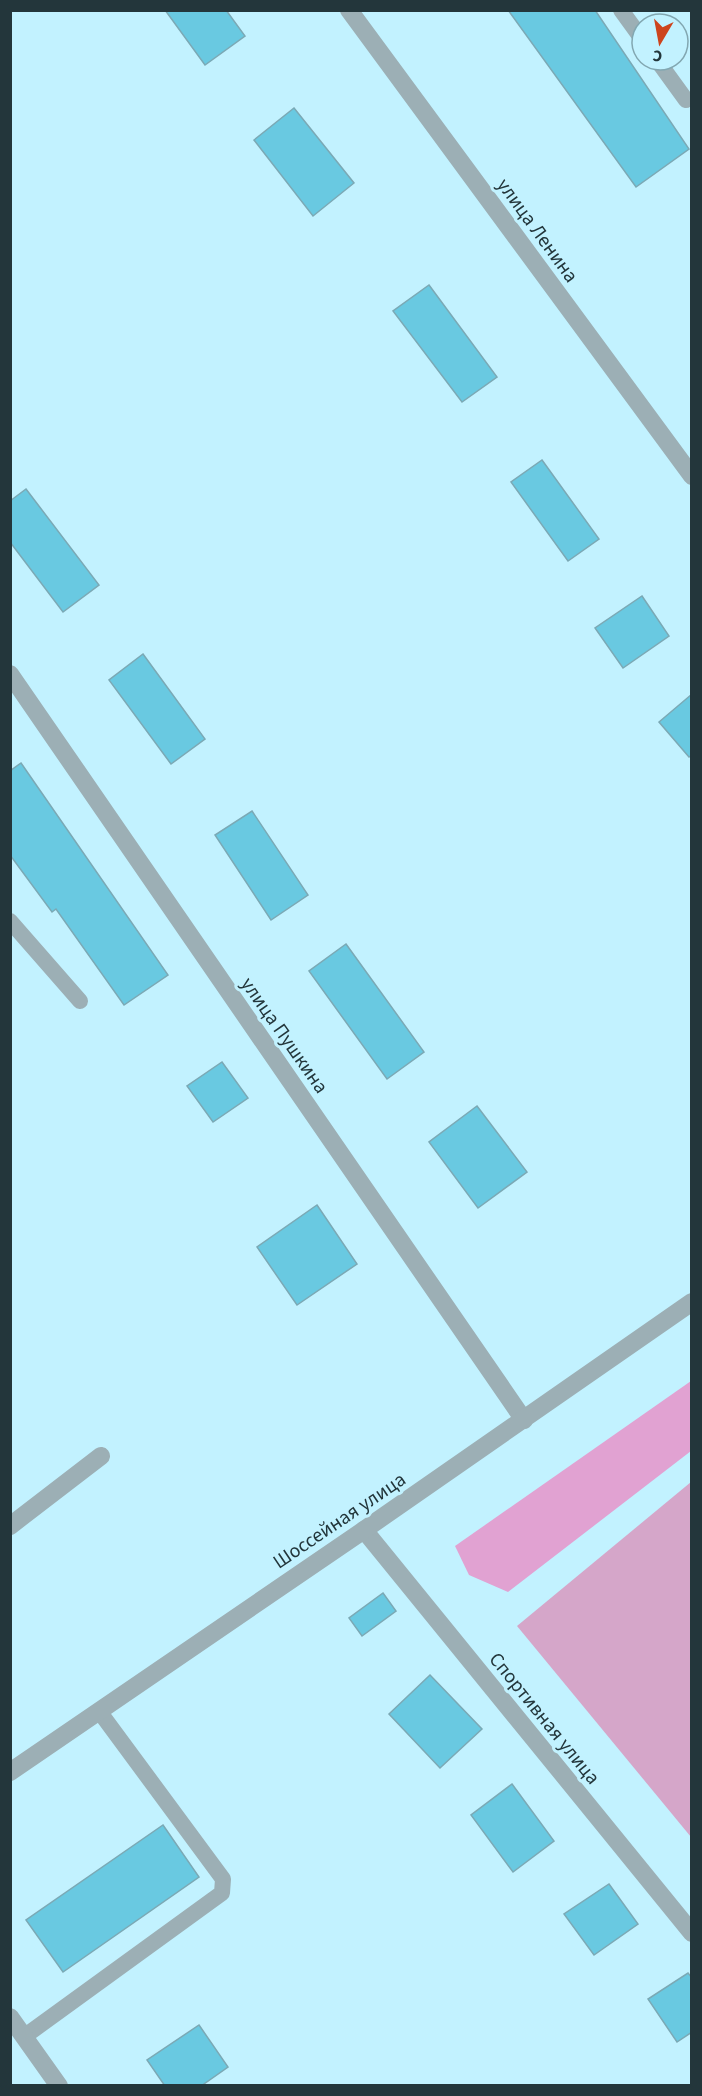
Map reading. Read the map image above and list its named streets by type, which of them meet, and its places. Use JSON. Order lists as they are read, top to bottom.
{
  "streets": {
    "street": [
      "улица Ленина",
      "улица Пушкина",
      "Шоссейная улица",
      "Спортивная улица"
    ]
  },
  "crossings": [
    ["улица Пушкина", "Шоссейная улица"],
    ["Шоссейная улица", "Спортивная улица"]
  ],
  "north": "bottom"
}
